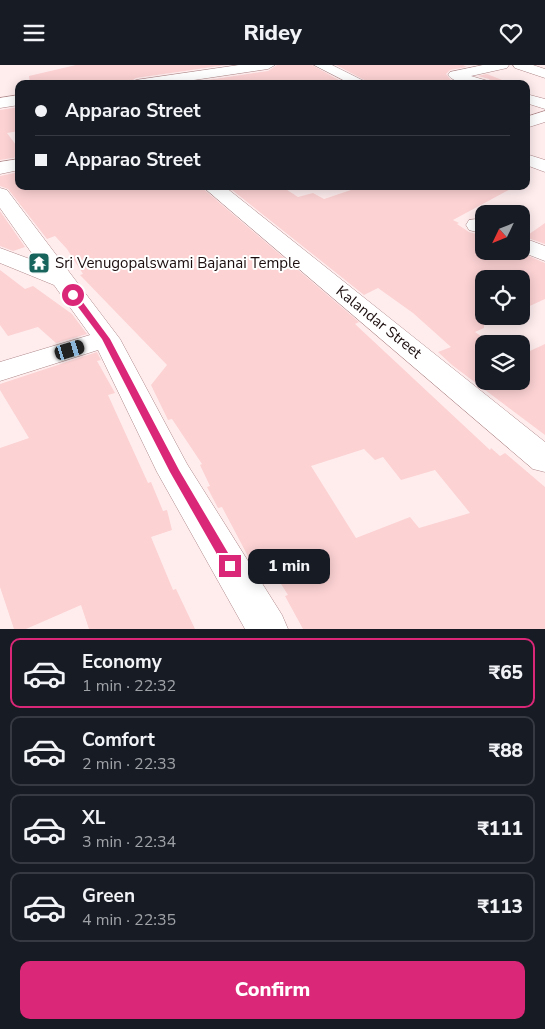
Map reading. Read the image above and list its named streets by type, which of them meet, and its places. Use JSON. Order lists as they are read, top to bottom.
{
  "streets": {
    "street": ["Kalandar Street"]
  },
  "places": {
    "temple": ["Sri Venugopalswami Bajanai Temple"]
  },
  "north": "bottom left",
  "page": {
    "header": "Ridey",
    "banner": ["Apparao Street", "Apparao Street"],
    "bubble": "1 min",
    "list": [
      {
        "name": "Economy",
        "note": "1 min · 22:32",
        "value": "₹65"
      },
      {
        "name": "Comfort",
        "note": "2 min · 22:33",
        "value": "₹88"
      },
      {
        "name": "XL",
        "note": "3 min · 22:34",
        "value": "₹111"
      },
      {
        "name": "Green",
        "note": "4 min · 22:35",
        "value": "₹113"
      }
    ],
    "buttons": "Confirm"
  }
}
